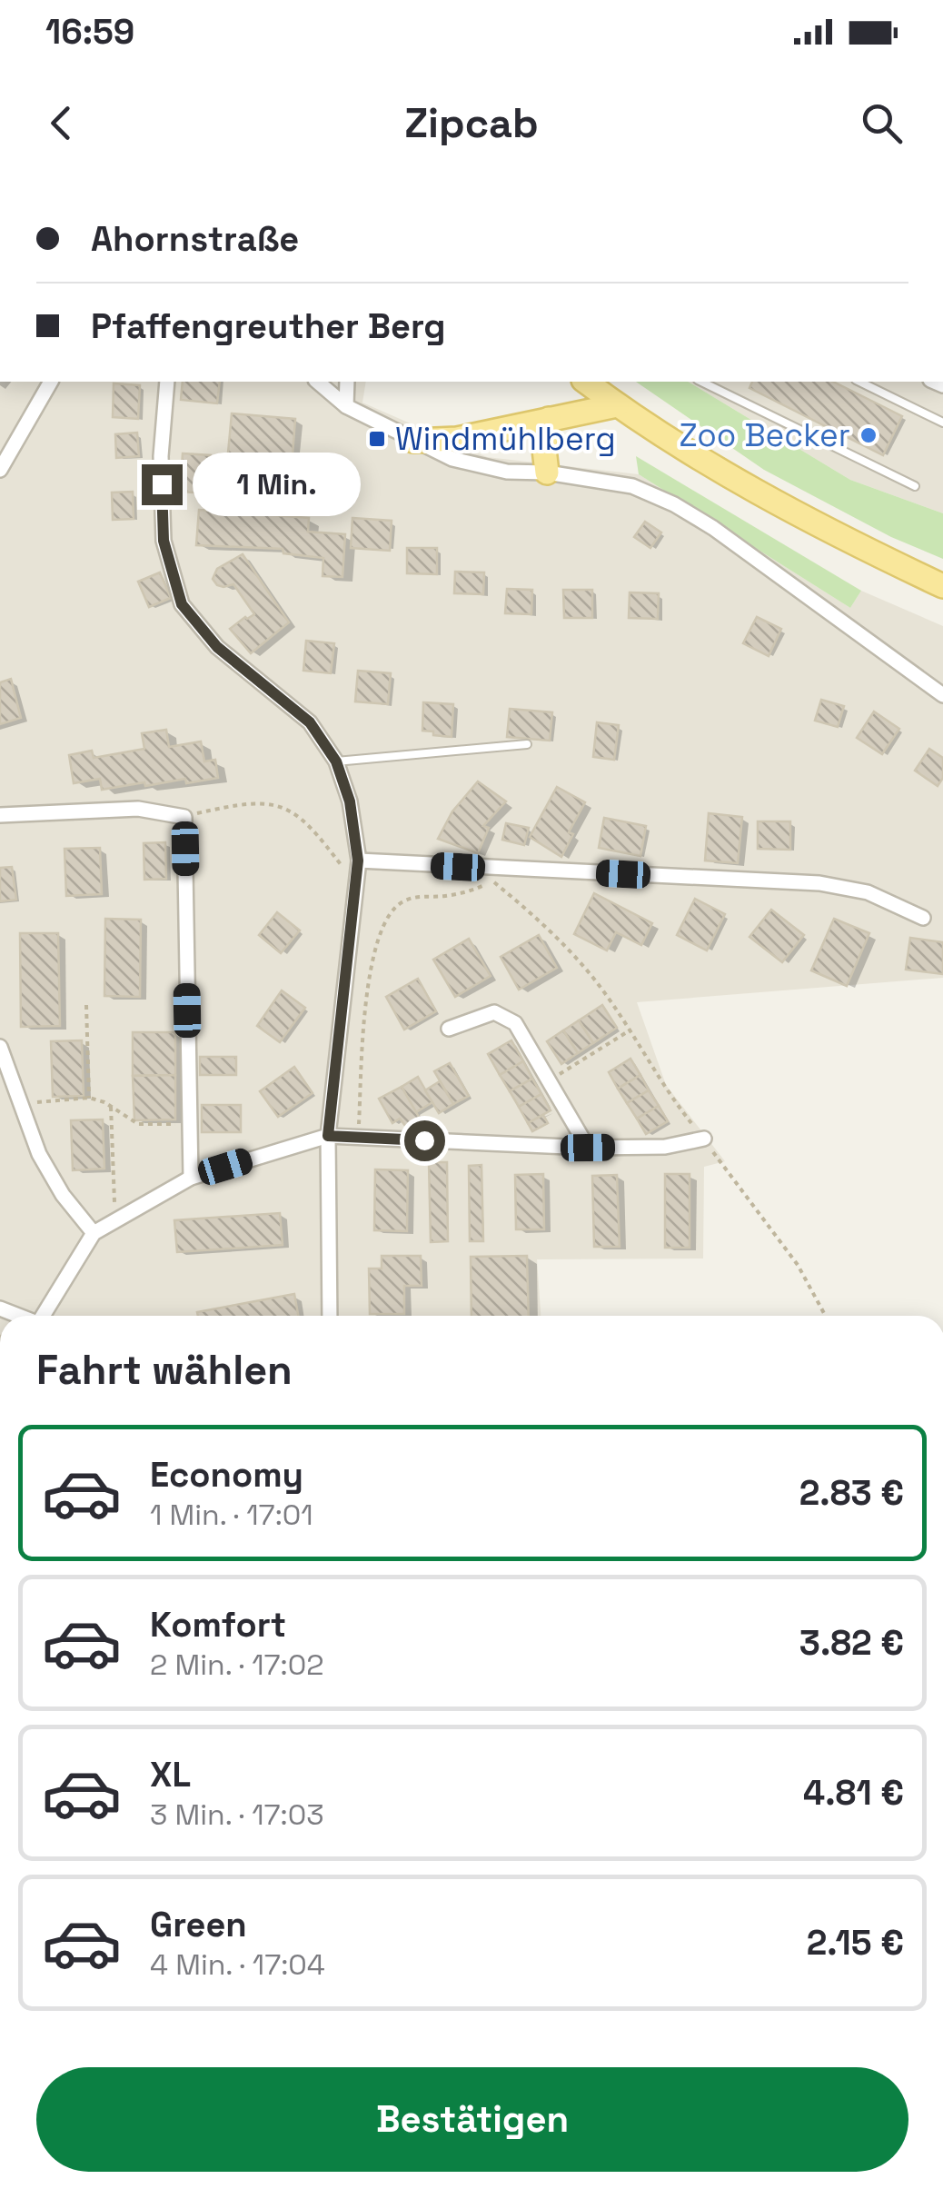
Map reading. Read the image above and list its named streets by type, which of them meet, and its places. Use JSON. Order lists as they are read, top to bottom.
{
  "places": {
    "other": ["Zoo Becker"],
    "transit": ["Windmühlberg"]
  },
  "page": {
    "status": "16:59",
    "header": "Zipcab",
    "banner": ["Ahornstraße", "Pfaffengreuther Berg"],
    "bubble": "1 Min.",
    "heading": "Fahrt wählen",
    "list": [
      {
        "name": "Economy",
        "note": "1 Min. · 17:01",
        "value": "2.83 €"
      },
      {
        "name": "Komfort",
        "note": "2 Min. · 17:02",
        "value": "3.82 €"
      },
      {
        "name": "XL",
        "note": "3 Min. · 17:03",
        "value": "4.81 €"
      },
      {
        "name": "Green",
        "note": "4 Min. · 17:04",
        "value": "2.15 €"
      }
    ],
    "buttons": "Bestätigen"
  }
}
